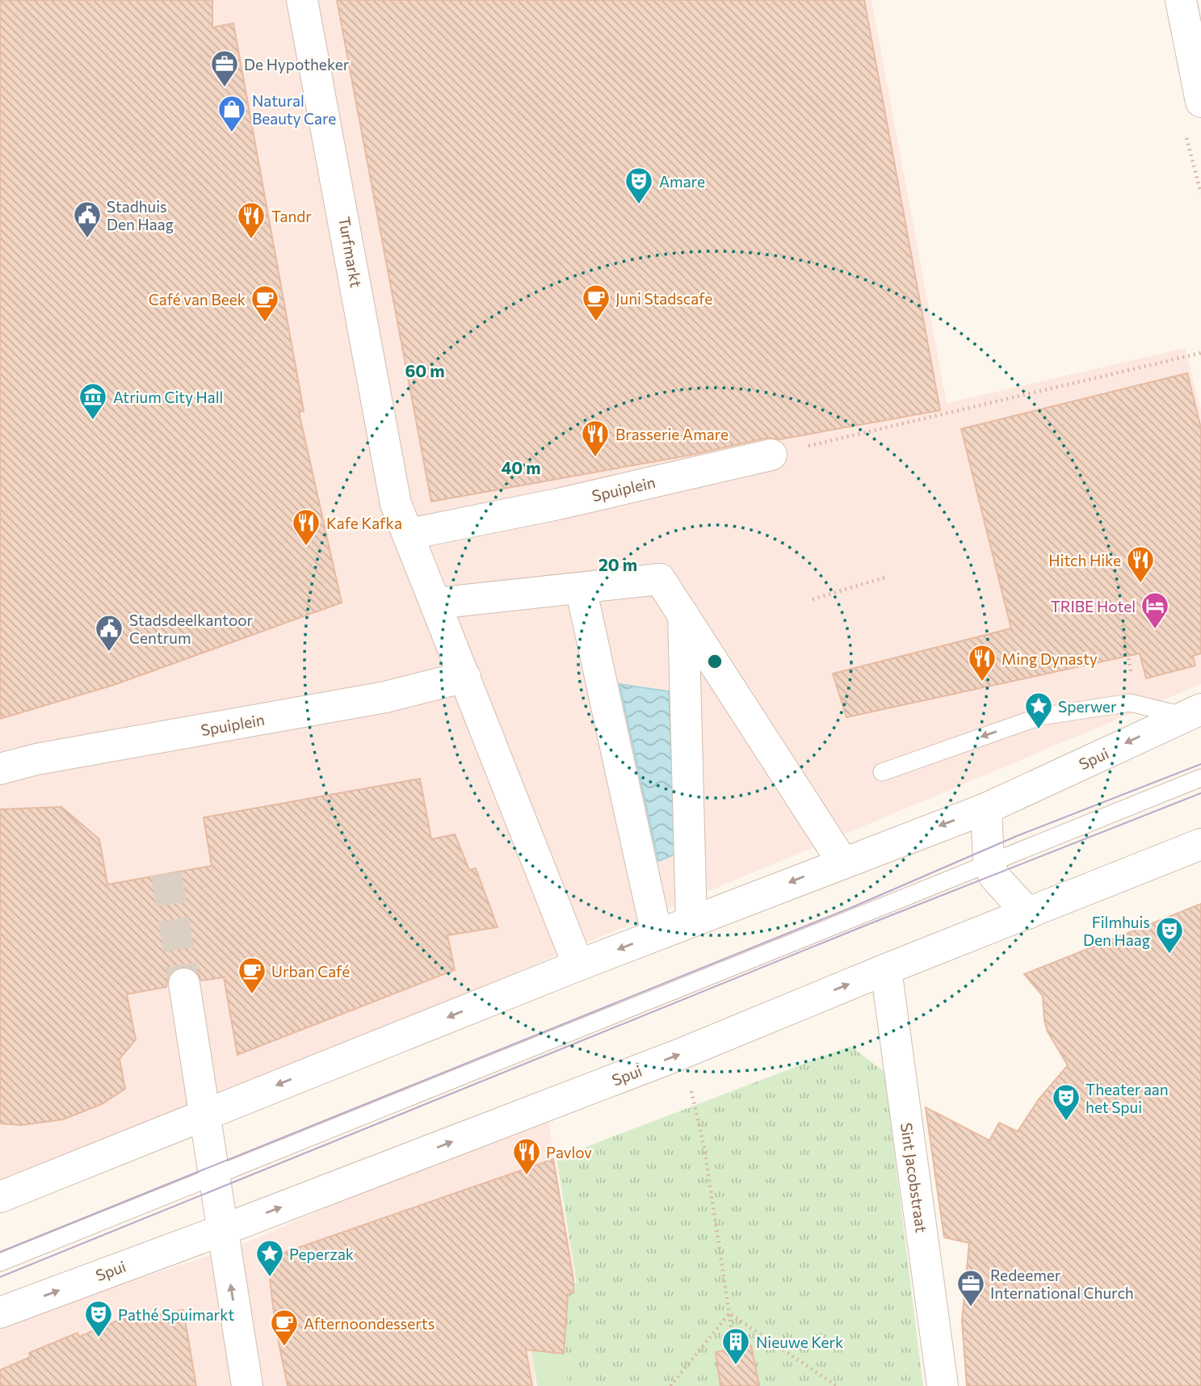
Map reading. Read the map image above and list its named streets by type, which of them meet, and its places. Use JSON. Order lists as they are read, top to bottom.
{
  "streets": {
    "street": [
      "Turfmarkt",
      "Spuiplein",
      "Spui",
      "Sint Jacobstraat"
    ]
  },
  "crossings": [
    ["Turfmarkt", "Spuiplein"],
    ["Spui", "Sint Jacobstraat"]
  ],
  "places": {
    "office": ["De Hypotheker", "Redeemer International Church"],
    "shop": ["Natural Beauty Care"],
    "theatre": [
      "Amare",
      "Filmhuis Den Haag",
      "Theater aan het Spui",
      "Pathé Spuimarkt"
    ],
    "public building": ["Stadhuis Den Haag", "Stadsdeelkantoor Centrum"],
    "restaurant": [
      "Tandr",
      "Brasserie Amare",
      "Kafe Kafka",
      "Hitch Hike",
      "Ming Dynasty",
      "Pavlov"
    ],
    "cafe": [
      "Juni Stadscafe",
      "Café van Beek",
      "Urban Café",
      "Afternoondesserts"
    ],
    "museum": ["Atrium City Hall"],
    "hotel": ["TRIBE Hotel"],
    "place": ["Sperwer", "Peperzak"],
    "building": ["Nieuwe Kerk"]
  },
  "rings": ["60 m", "40 m", "20 m"]
}
